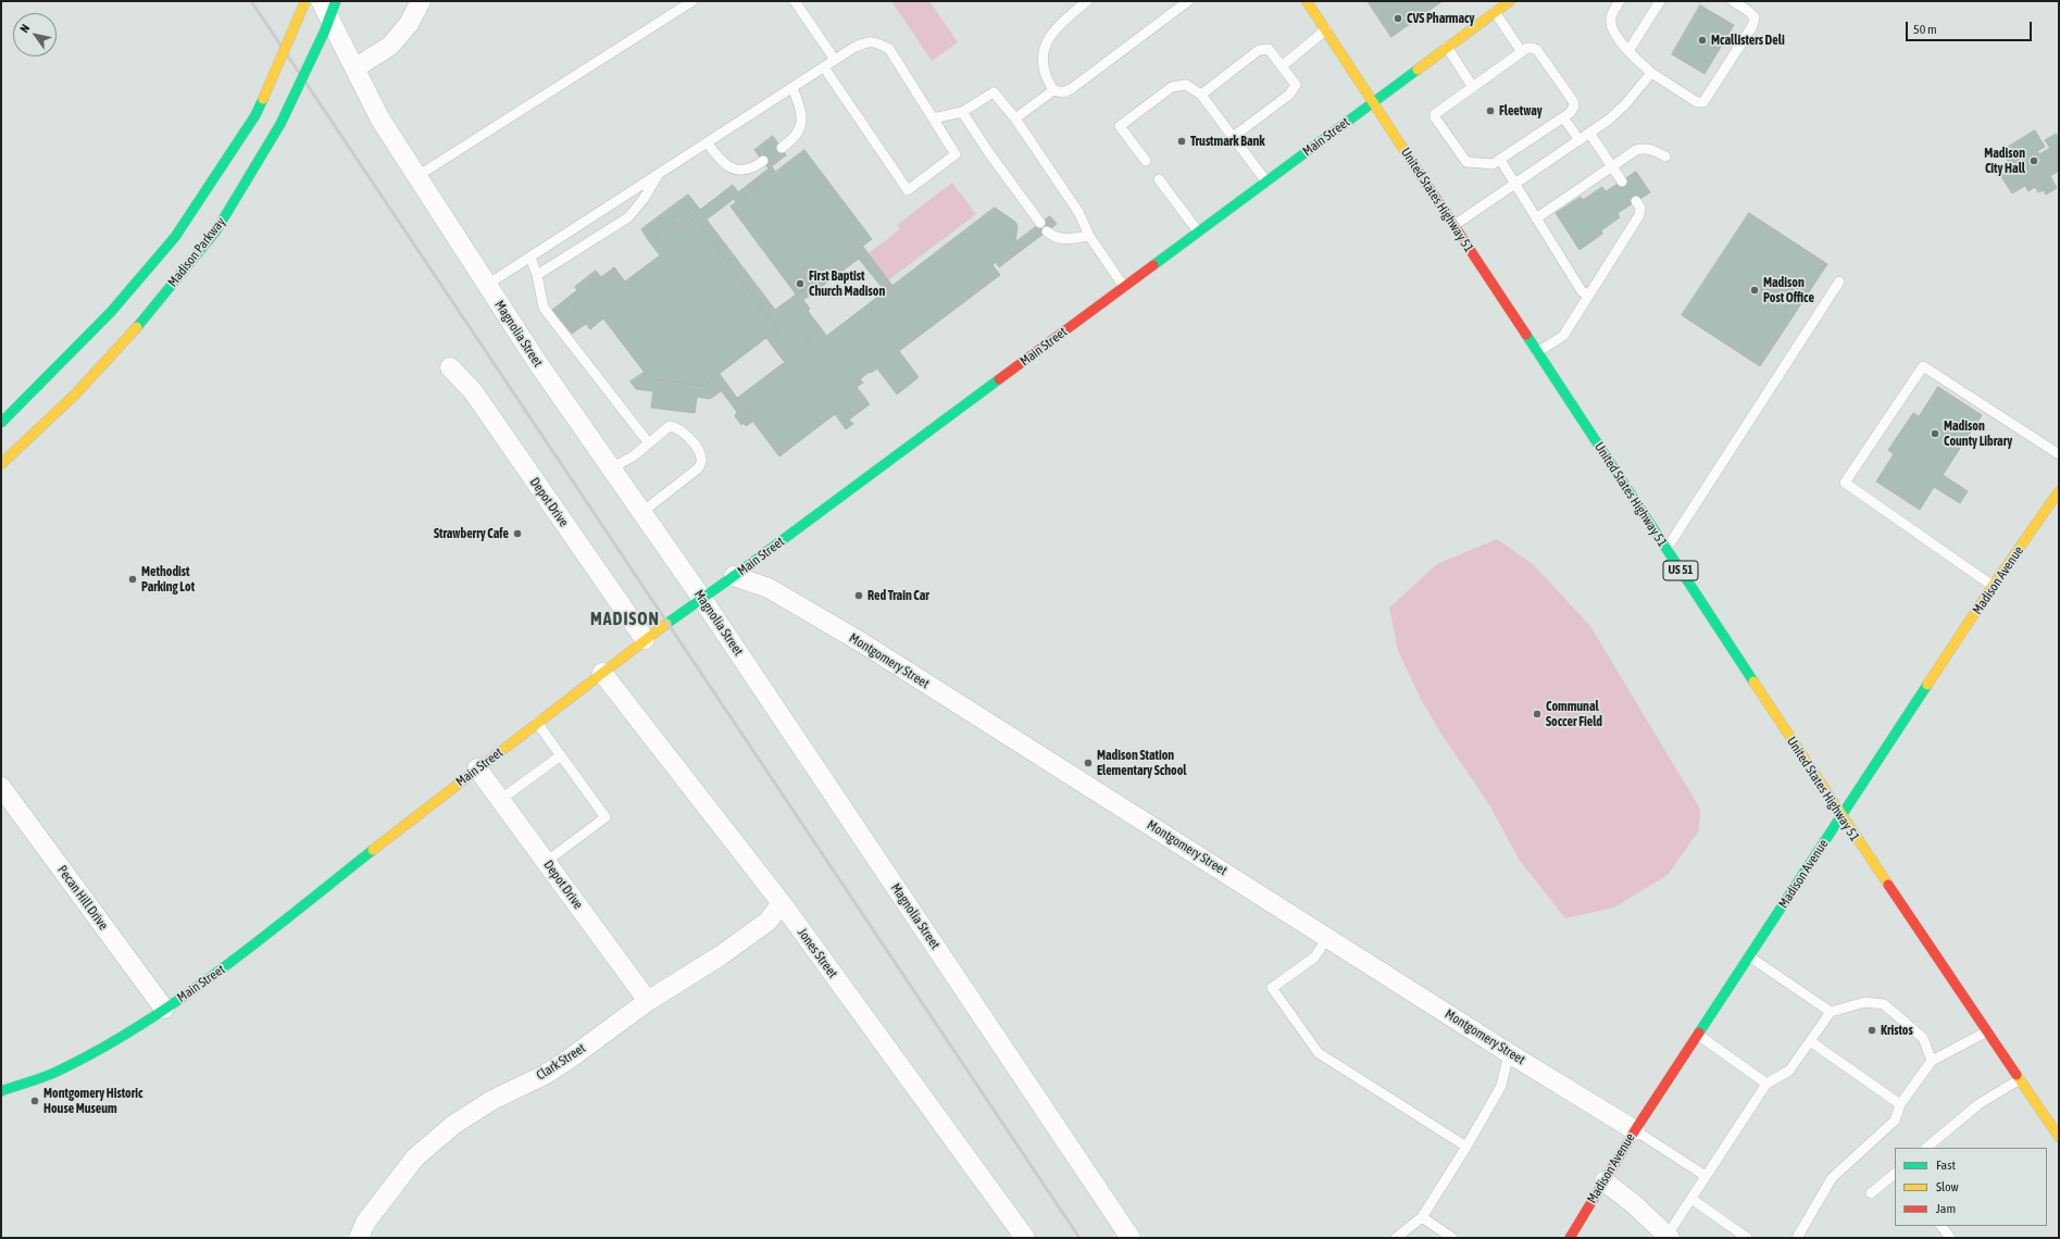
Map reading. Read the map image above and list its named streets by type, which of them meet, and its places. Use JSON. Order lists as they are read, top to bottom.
{
  "streets": {
    "main road": [
      "Main Street",
      "United States Highway 51",
      "Madison Parkway",
      "US 51",
      "Madison Avenue"
    ],
    "street": [
      "Magnolia Street",
      "Depot Drive",
      "Montgomery Street",
      "Pecan Hill Drive",
      "Jones Street",
      "Clark Street"
    ]
  },
  "crossings": [
    ["Main Street", "United States Highway 51"],
    ["Main Street", "Magnolia Street"],
    ["Main Street", "Depot Drive"],
    ["Main Street", "Montgomery Street"],
    ["Main Street", "Pecan Hill Drive"],
    ["Main Street", "Jones Street"],
    ["United States Highway 51", "Madison Avenue"],
    ["Depot Drive", "Clark Street"],
    ["Madison Avenue", "Montgomery Street"],
    ["Jones Street", "Clark Street"]
  ],
  "districts": ["MADISON"],
  "places": [
    "CVS Pharmacy",
    "Mcallisters Deli",
    "Fleetway",
    "Trustmark Bank",
    "Madison City Hall",
    "First Baptist Church Madison",
    "Madison Post Office",
    "Madison County Library",
    "Strawberry Cafe",
    "Methodist Parking Lot",
    "Red Train Car",
    "Communal Soccer Field",
    "Madison Station Elementary School",
    "Kristos",
    "Montgomery Historic House Museum"
  ],
  "legend": ["Fast", "Slow", "Jam"],
  "scale_bar": "50 m",
  "north": "top left"
}
